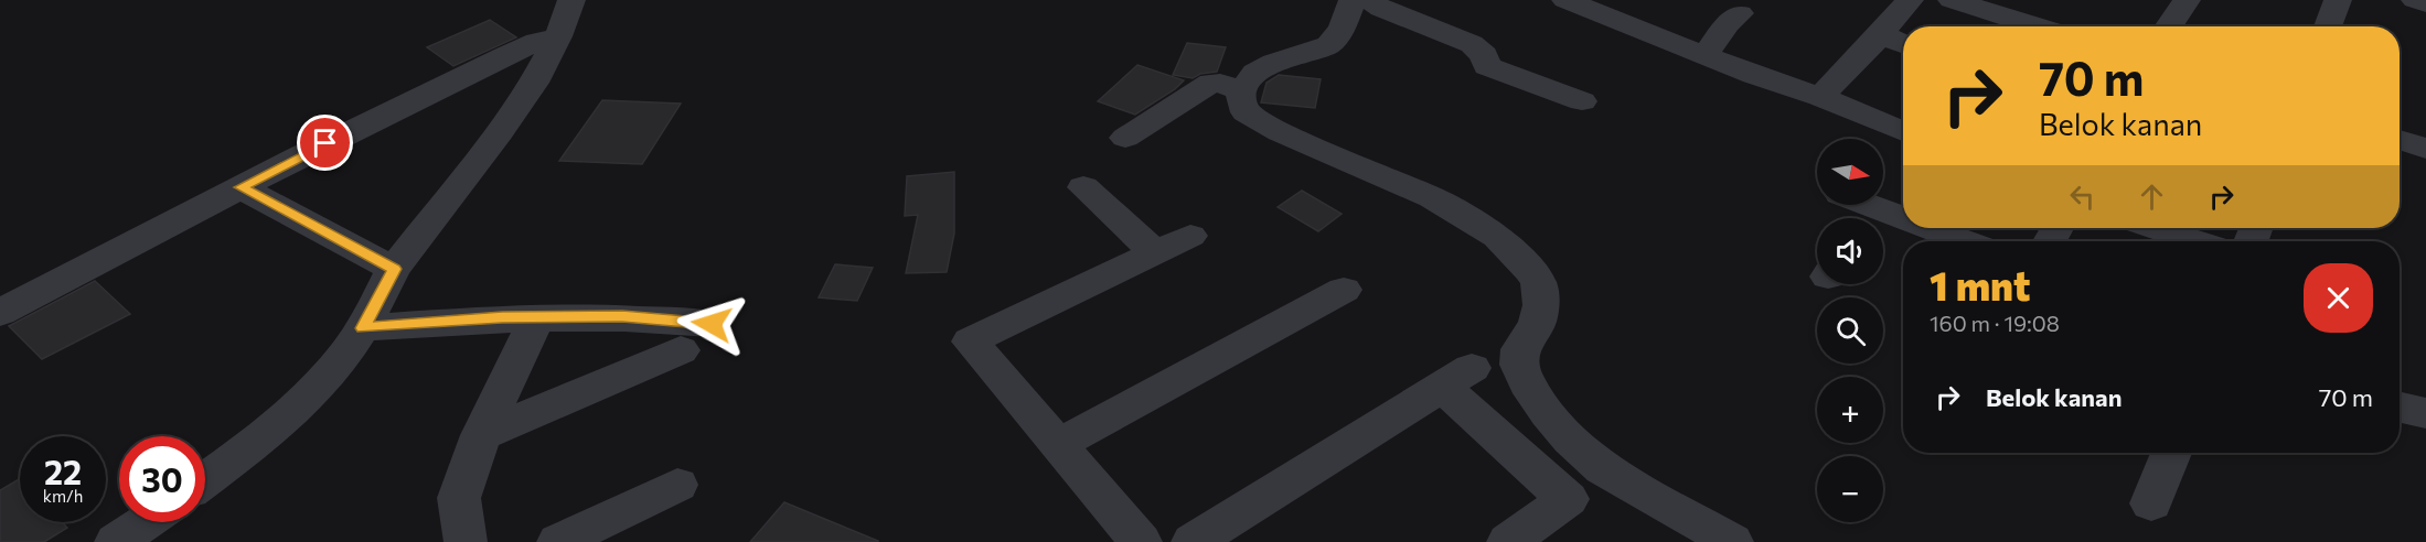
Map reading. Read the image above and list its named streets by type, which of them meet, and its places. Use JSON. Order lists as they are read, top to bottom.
{
  "north": "right",
  "page": {
    "turn": ["70 m", "Belok kanan"],
    "map_buttons": ["+", "−"],
    "heading": ["1 mnt", "160 m · 19:08"],
    "list": [
      {
        "name": "Belok kanan",
        "value": "70 m"
      }
    ],
    "speed": "22 km/h",
    "limit": "30"
  }
}
